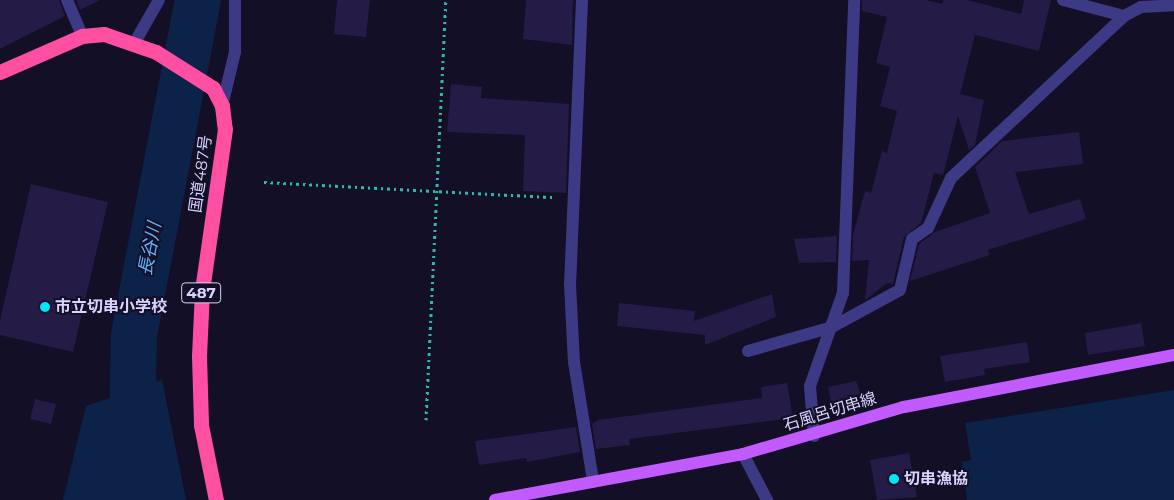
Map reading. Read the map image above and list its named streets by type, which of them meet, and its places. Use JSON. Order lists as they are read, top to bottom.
{
  "streets": {
    "highway": ["国道487号", "487"],
    "main road": ["石風呂切串線"]
  },
  "water": ["長谷川"],
  "places": ["市立切串小学校", "切串漁協"]
}
